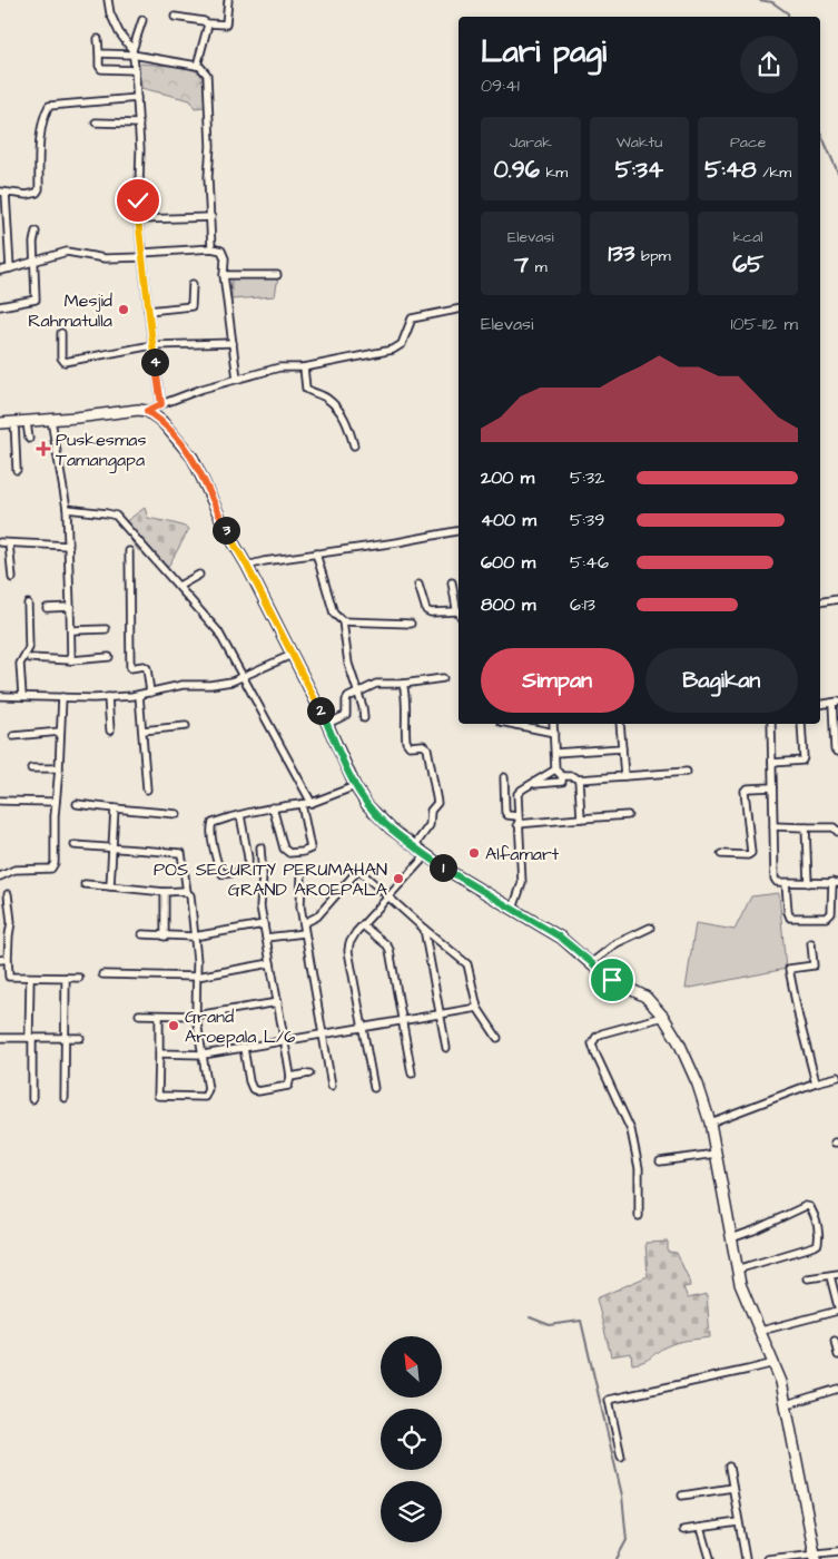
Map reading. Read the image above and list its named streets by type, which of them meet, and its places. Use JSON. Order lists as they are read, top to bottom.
{
  "places": {
    "other": [
      "Mesjid Rahmatulla",
      "Alfamart",
      "POS SECURITY PERUMAHAN GRAND AROEPALA",
      "Grand Aroepala L/6"
    ],
    "health": ["Puskesmas Tamangapa"]
  },
  "north": "top left",
  "page": {
    "heading": ["Lari pagi", "09:41"],
    "stats": [
      ["Jarak", "0.96 km"],
      ["Waktu", "5:34"],
      ["Pace", "5:48 /km"],
      ["Elevasi", "7 m"],
      ["133 bpm"],
      ["kcal", "65"]
    ],
    "chart": ["Elevasi", "105–112 m"],
    "pins": [
      "4",
      "3",
      "2",
      "1"
    ],
    "list": [
      {
        "name": "200 m",
        "note": "5:32"
      },
      {
        "name": "400 m",
        "note": "5:39"
      },
      {
        "name": "600 m",
        "note": "5:46"
      },
      {
        "name": "800 m",
        "note": "6:13"
      }
    ],
    "buttons": ["Simpan", "Bagikan"]
  }
}
